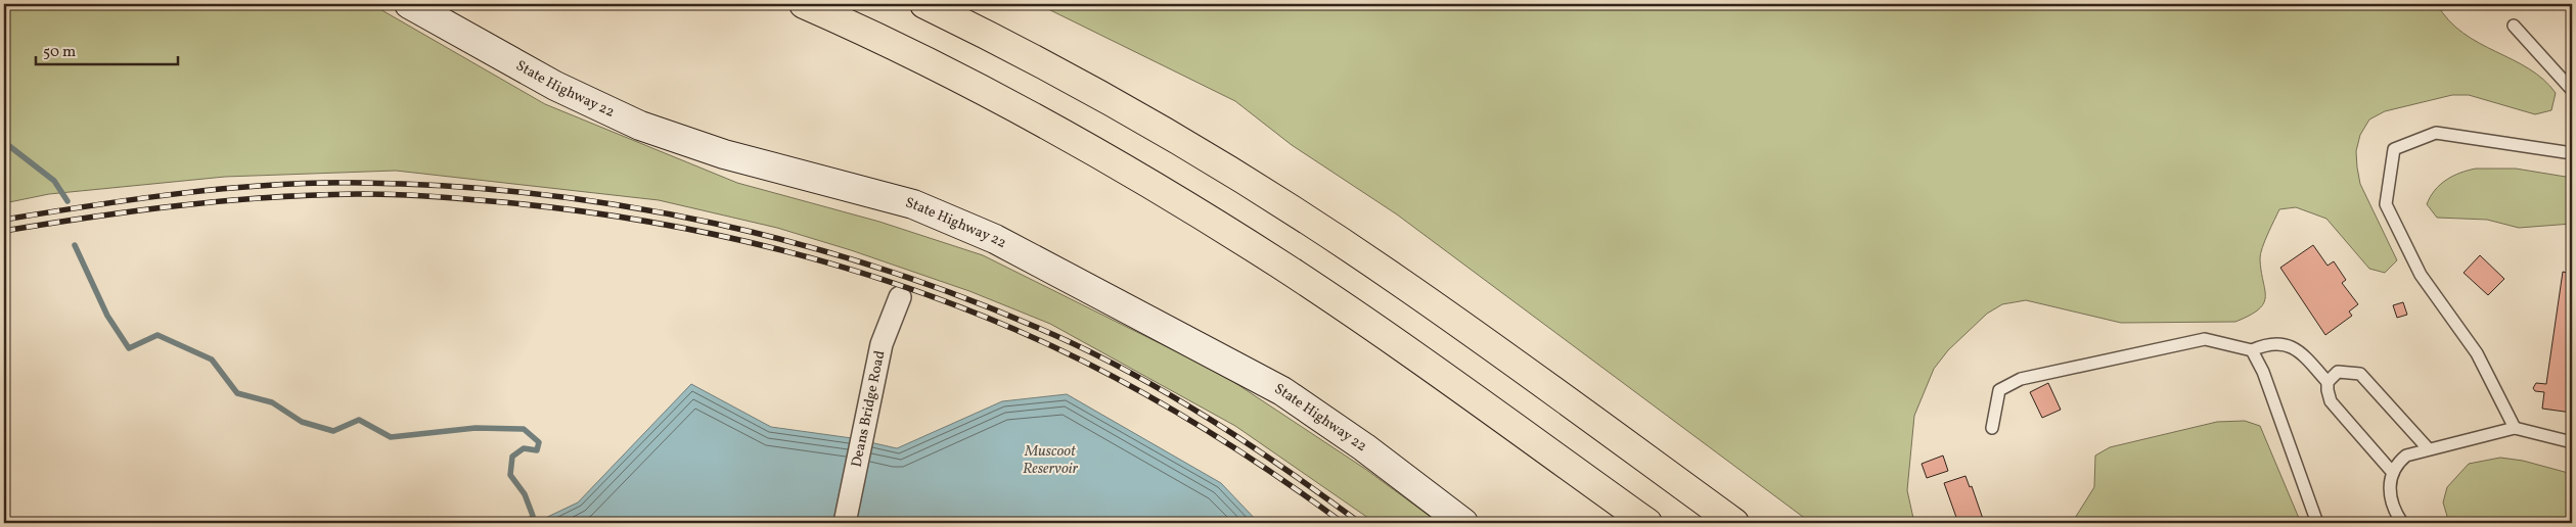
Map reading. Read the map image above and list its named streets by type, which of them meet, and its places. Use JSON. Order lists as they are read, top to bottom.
{
  "streets": {
    "main road": ["State Highway 22"],
    "street": ["Deans Bridge Road"]
  },
  "water": ["Muscoot Reservoir"],
  "scale_bar": "50 m"
}
